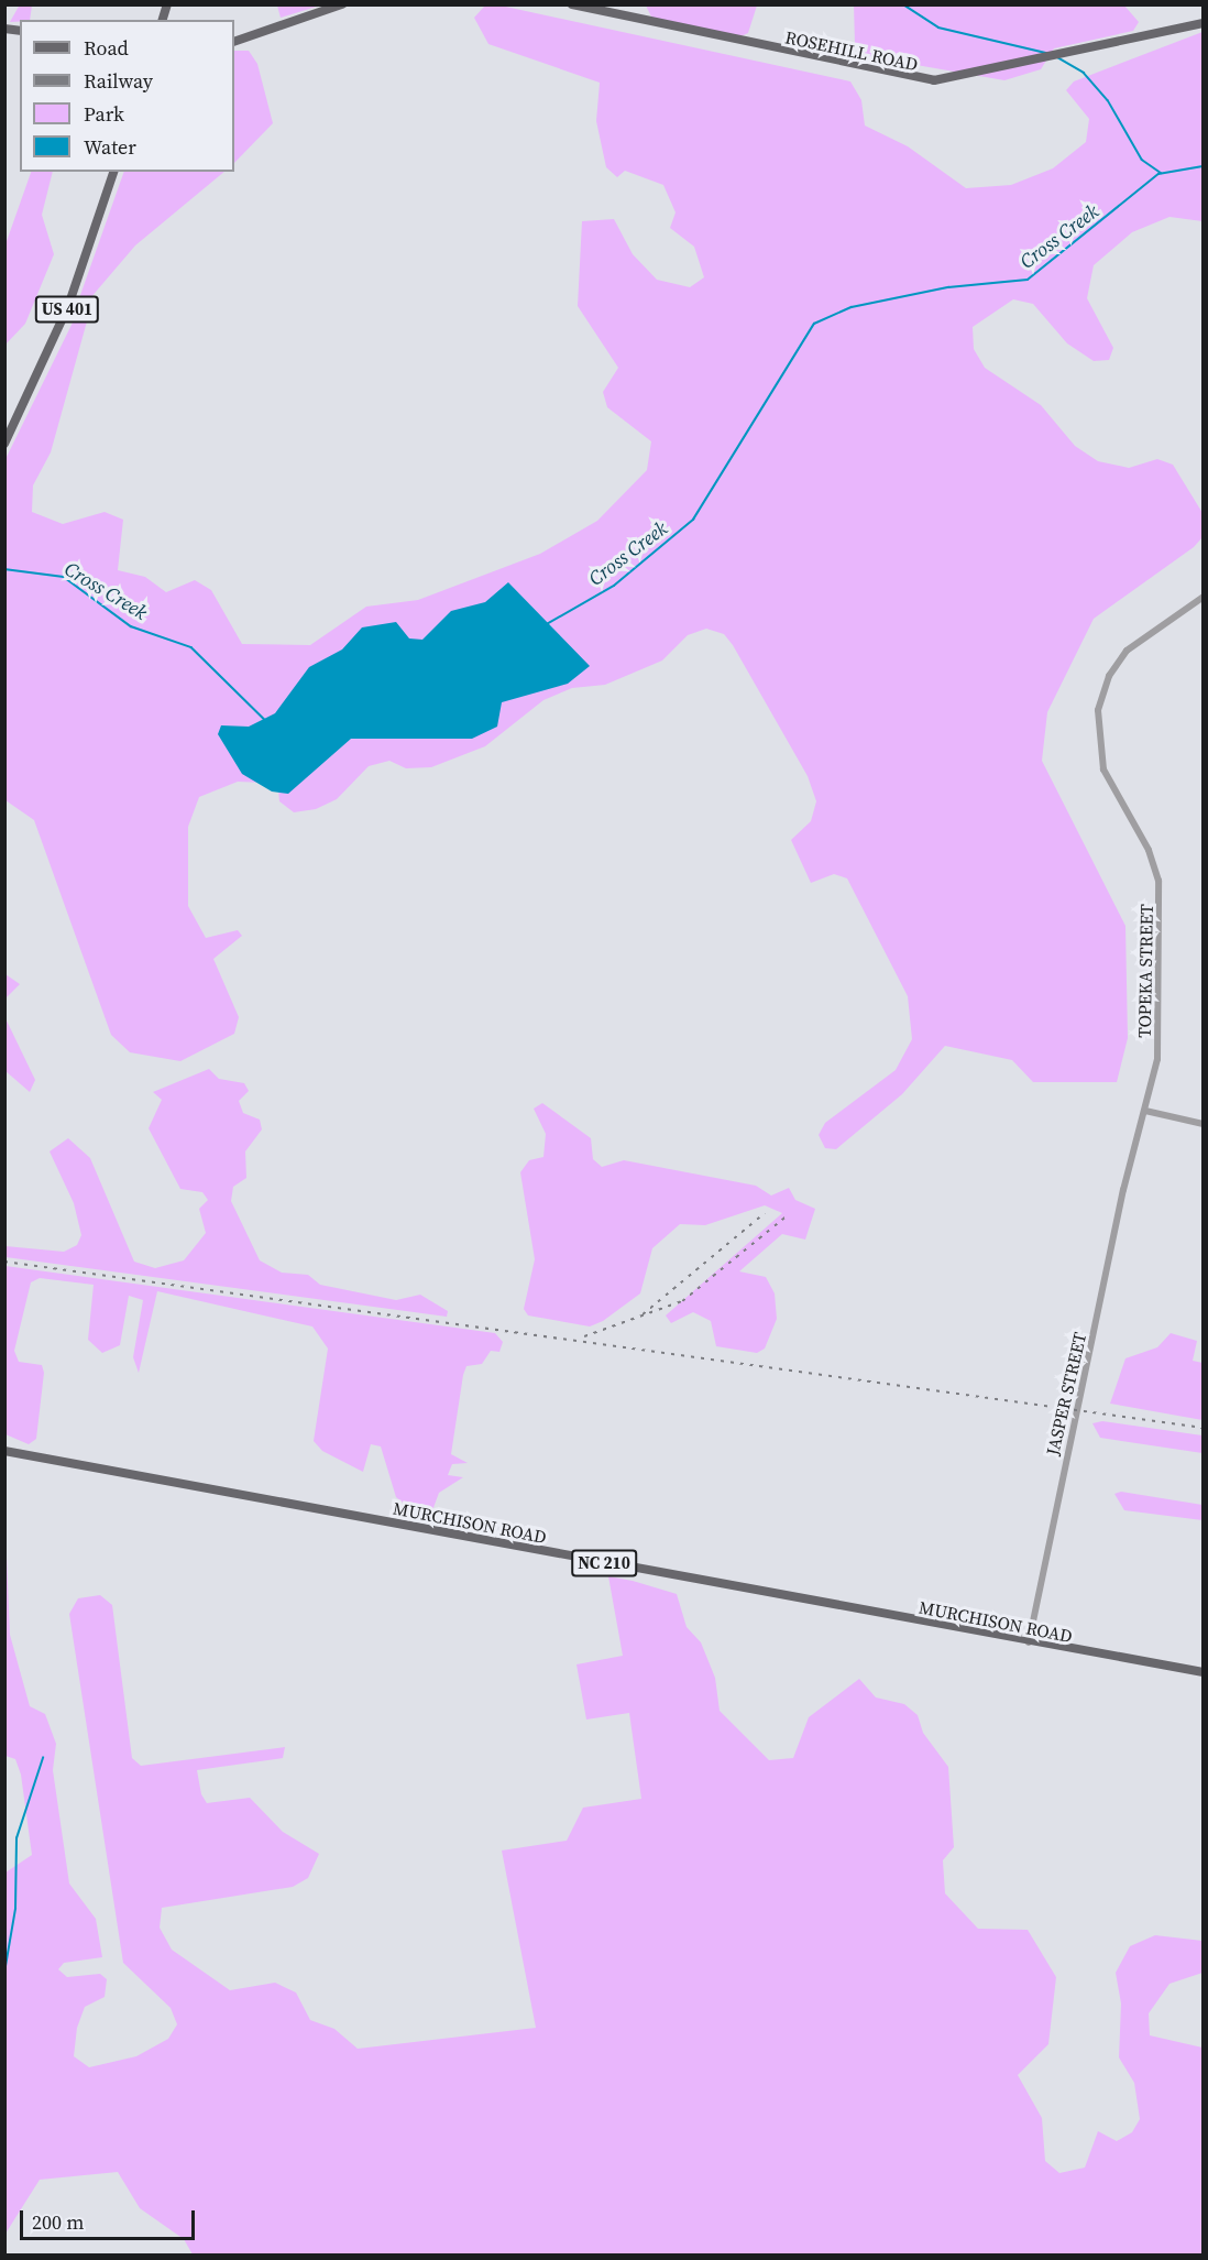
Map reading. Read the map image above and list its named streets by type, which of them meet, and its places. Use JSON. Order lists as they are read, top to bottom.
{
  "streets": {
    "main road": [
      "ROSEHILL ROAD",
      "US 401",
      "MURCHISON ROAD",
      "NC 210"
    ],
    "street": ["TOPEKA STREET", "JASPER STREET"]
  },
  "crossings": [
    ["TOPEKA STREET", "JASPER STREET"],
    ["JASPER STREET", "MURCHISON ROAD"]
  ],
  "water": ["Cross Creek"],
  "legend": [
    "Road",
    "Railway",
    "Park",
    "Water"
  ],
  "scale_bar": "200 m"
}
